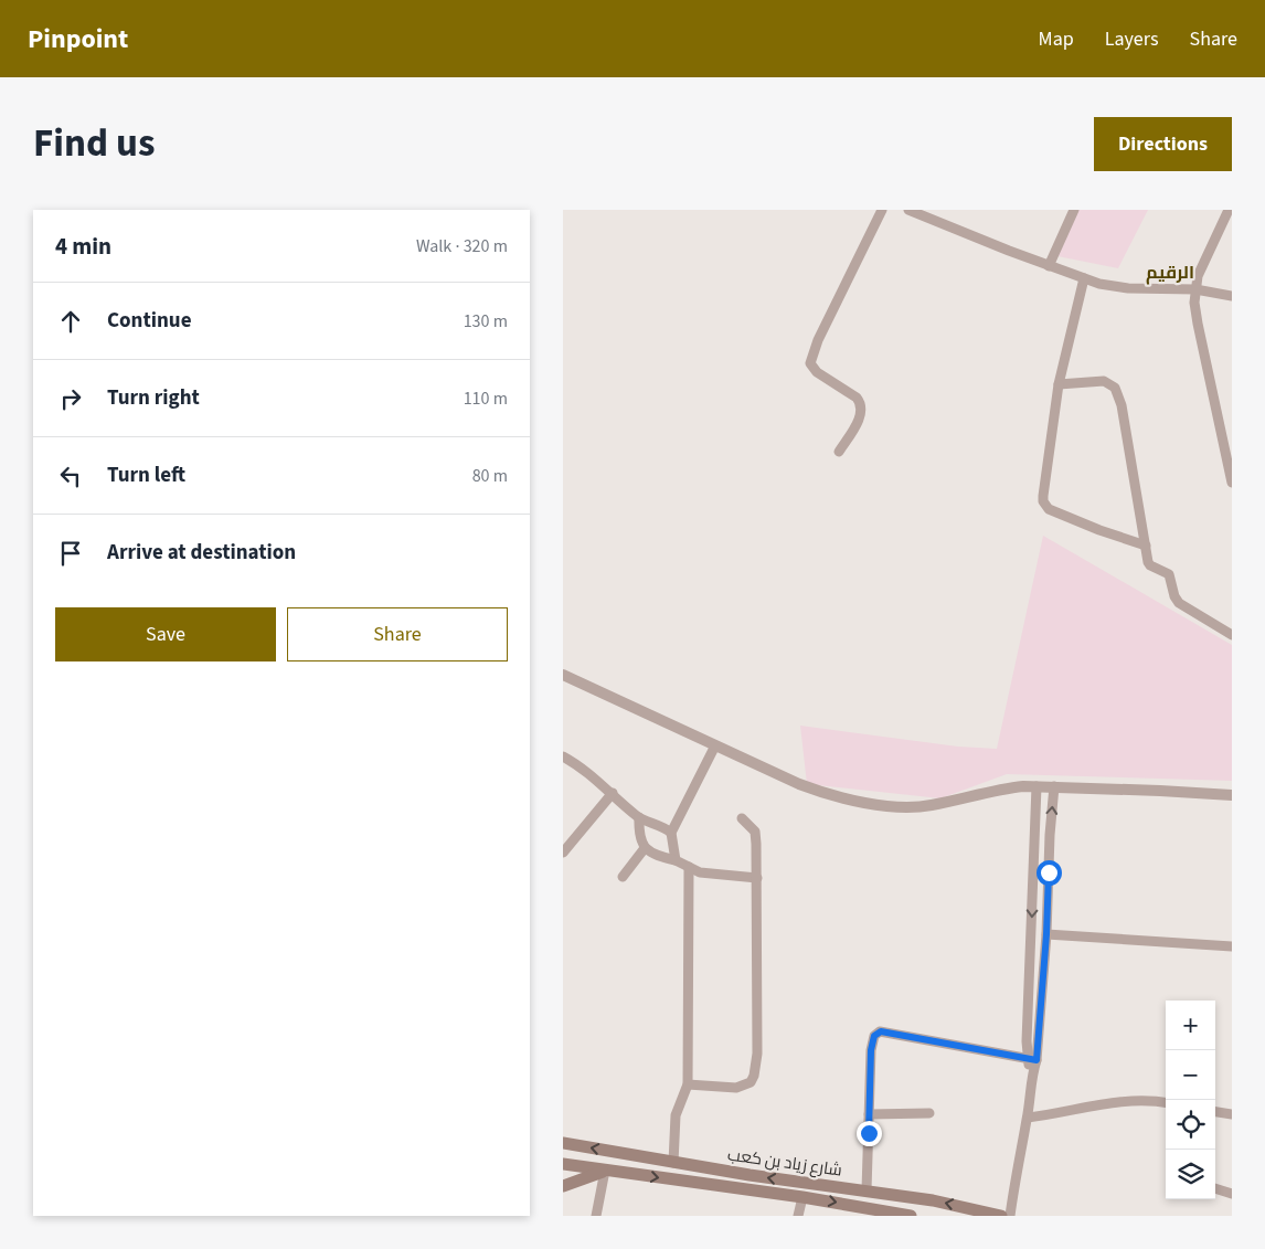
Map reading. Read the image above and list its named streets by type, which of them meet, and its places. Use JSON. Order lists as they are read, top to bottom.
{
  "streets": {
    "main road": ["شارع زياد بن كعب"]
  },
  "districts": ["الرقيم"],
  "page": {
    "header": "Pinpoint",
    "nav": ["Map", "Layers", "Share"],
    "title": "Find us",
    "buttons": [
      "Directions",
      ["Save", "Share"]
    ],
    "heading": ["4 min", "Walk · 320 m"],
    "list": [
      ["Continue", "130 m"],
      ["Turn right", "110 m"],
      ["Turn left", "80 m"],
      "Arrive at destination"
    ],
    "map_buttons": ["+", "−"]
  }
}
